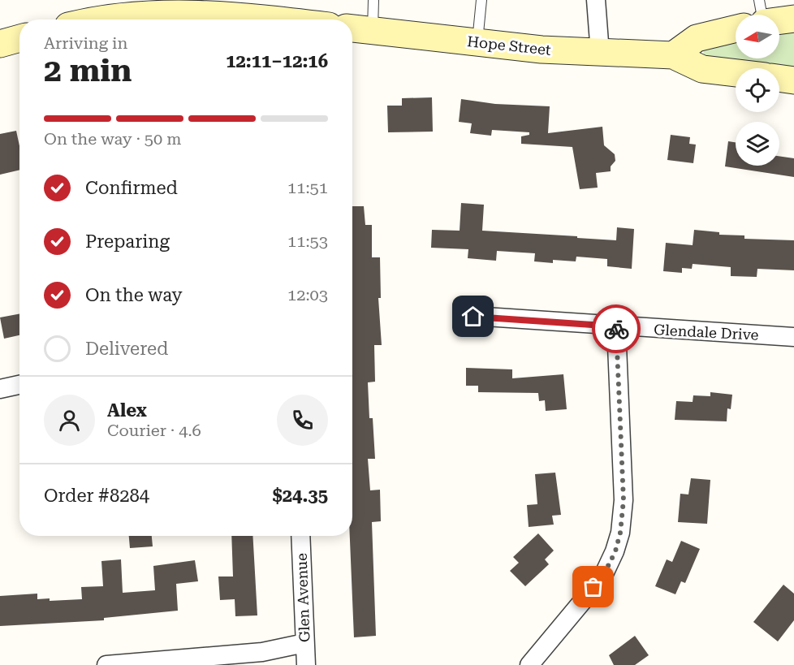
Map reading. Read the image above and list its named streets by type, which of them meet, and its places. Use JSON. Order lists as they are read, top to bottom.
{
  "streets": {
    "main road": ["Hope Street"],
    "street": ["Glendale Drive", "Glen Avenue"]
  },
  "north": "left",
  "page": {
    "heading": ["2 min", "Arriving in", "12:11–12:16"],
    "panel": [
      "Alex",
      "Courier · 4.6",
      "Order #8284",
      "$24.35"
    ],
    "bar": "On the way · 50 m",
    "list": [
      ["Confirmed", "11:51"],
      ["Preparing", "11:53"],
      ["On the way", "12:03"],
      "Delivered"
    ]
  }
}
